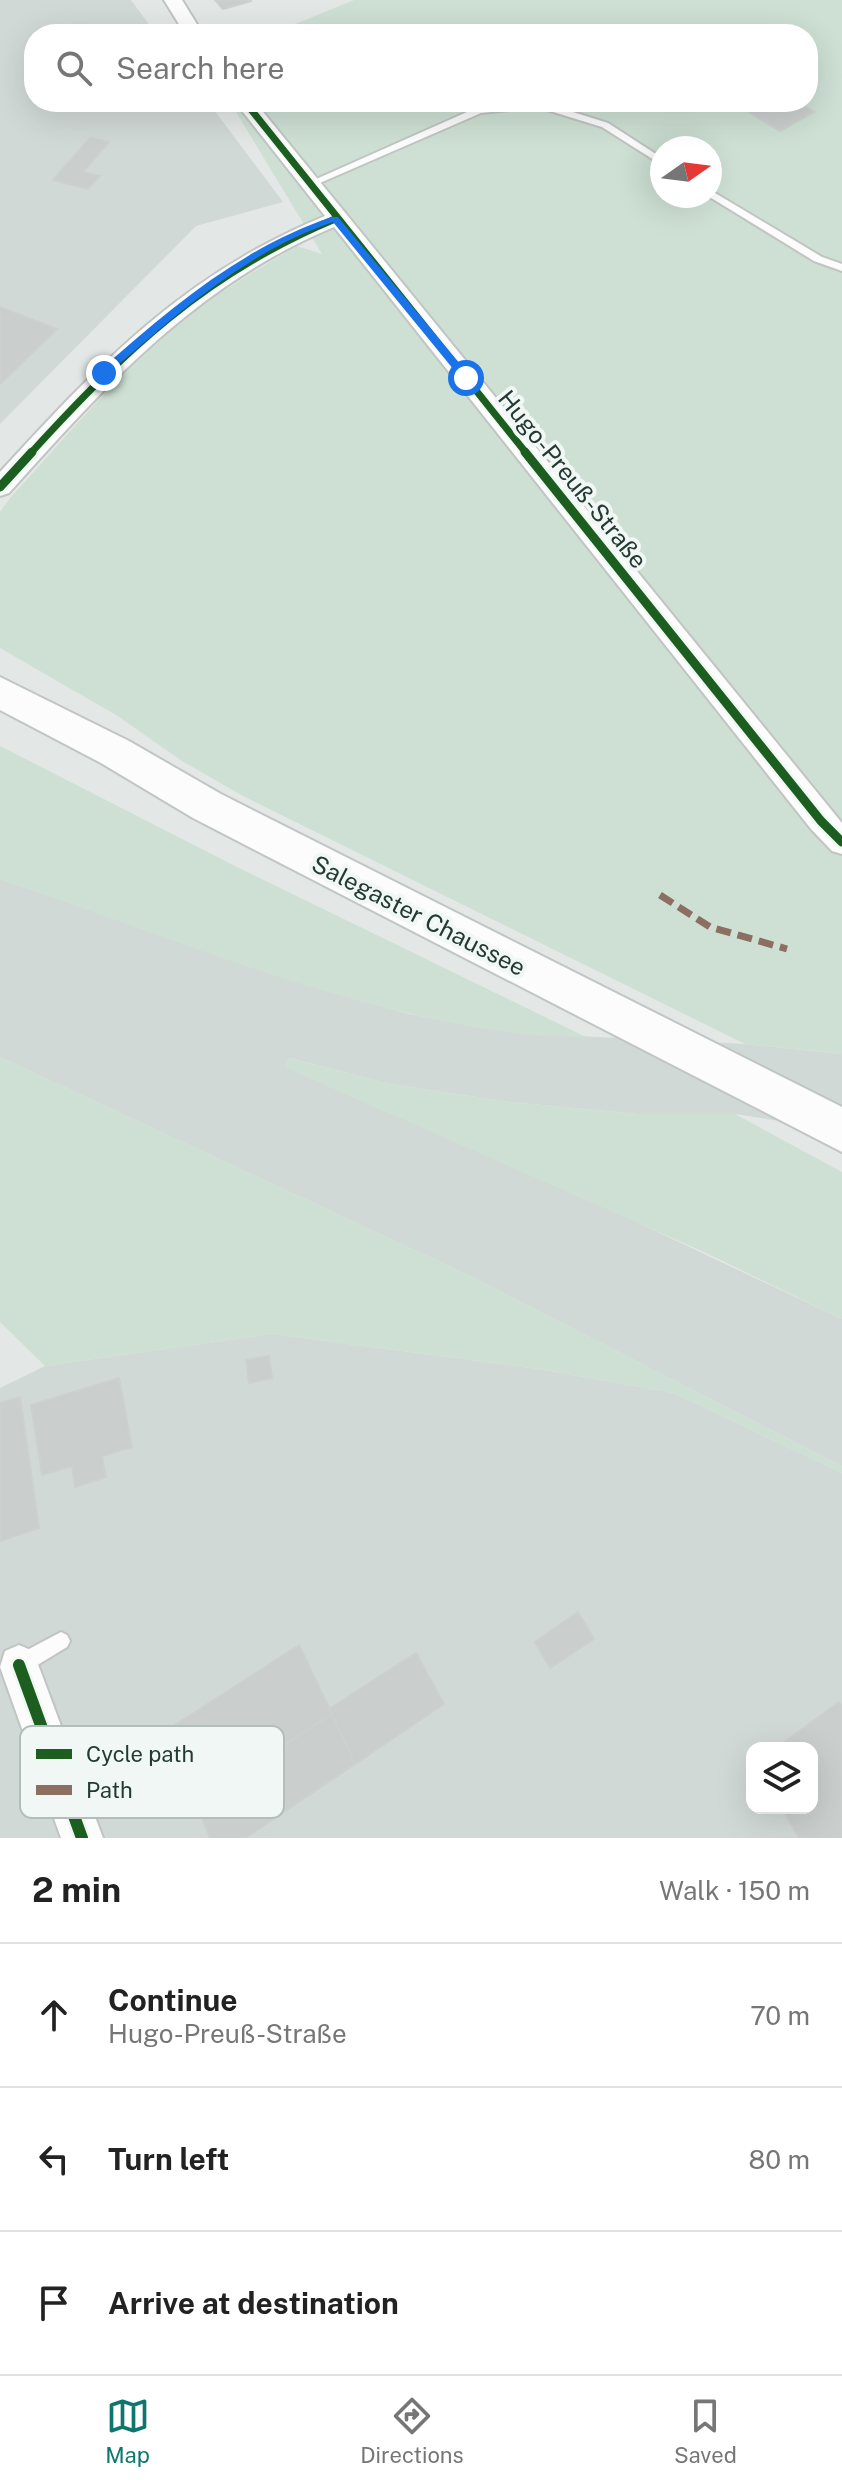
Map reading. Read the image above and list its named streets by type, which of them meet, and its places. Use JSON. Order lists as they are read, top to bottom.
{
  "streets": {
    "main road": ["Salegaster Chaussee"],
    "street": ["Hugo-Preuß-Straße"]
  },
  "legend": ["Cycle path", "Path"],
  "north": "right",
  "page": {
    "search": "Search here",
    "heading": ["2 min", "Walk · 150 m"],
    "list": [
      ["Continue", "Hugo-Preuß-Straße", "70 m"],
      ["Turn left", "80 m"],
      "Arrive at destination"
    ],
    "nav": ["Map", "Directions", "Saved"]
  }
}
